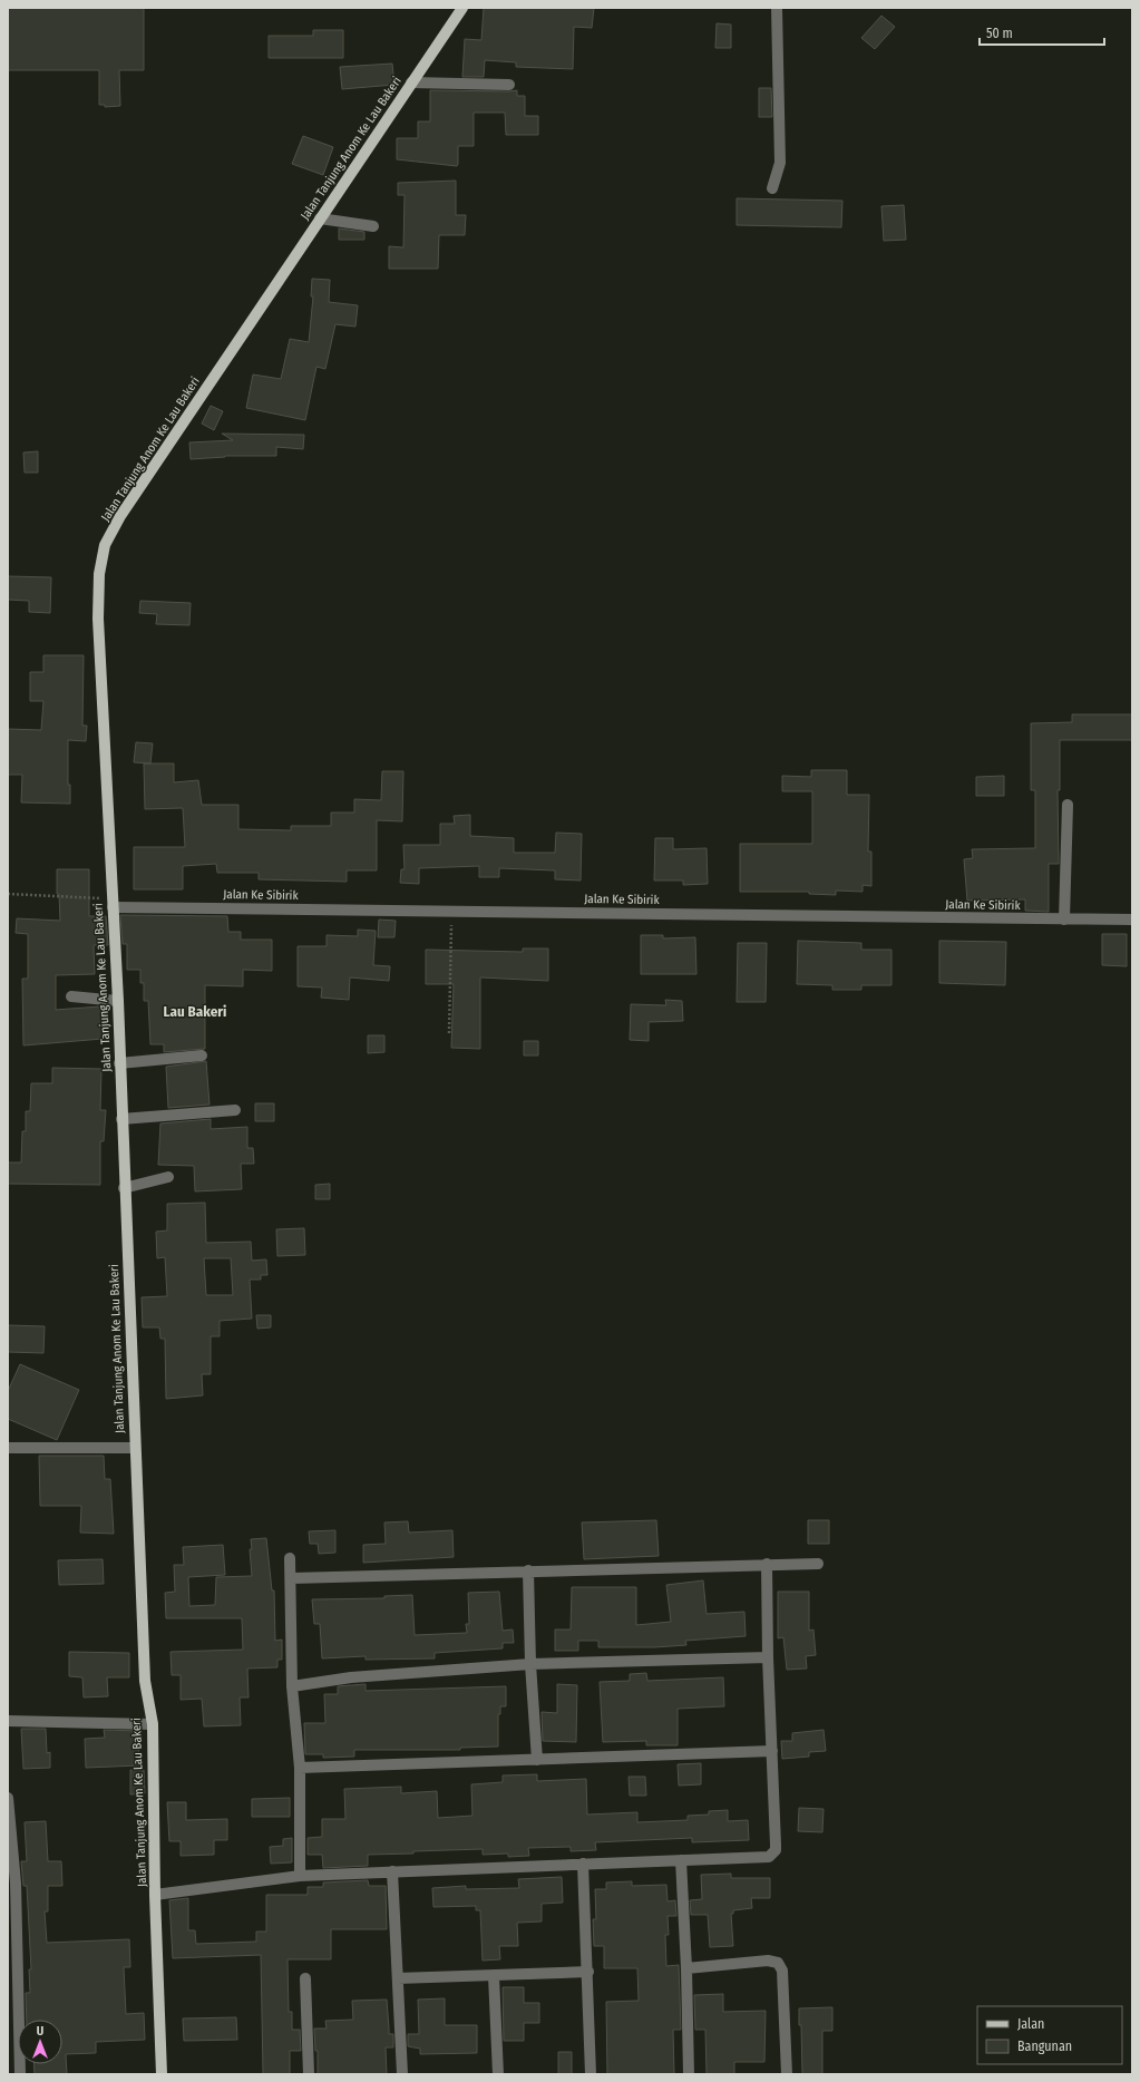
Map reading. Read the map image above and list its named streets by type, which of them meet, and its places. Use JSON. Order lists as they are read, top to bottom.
{
  "streets": {
    "main road": ["Jalan Tanjung Anom Ke Lau Bakeri"],
    "street": ["Jalan Ke Sibirik"]
  },
  "crossings": [
    ["Jalan Tanjung Anom Ke Lau Bakeri", "Jalan Ke Sibirik"]
  ],
  "districts": ["Lau Bakeri"],
  "legend": ["Jalan", "Bangunan"],
  "scale_bar": "50 m",
  "north": "top"
}
